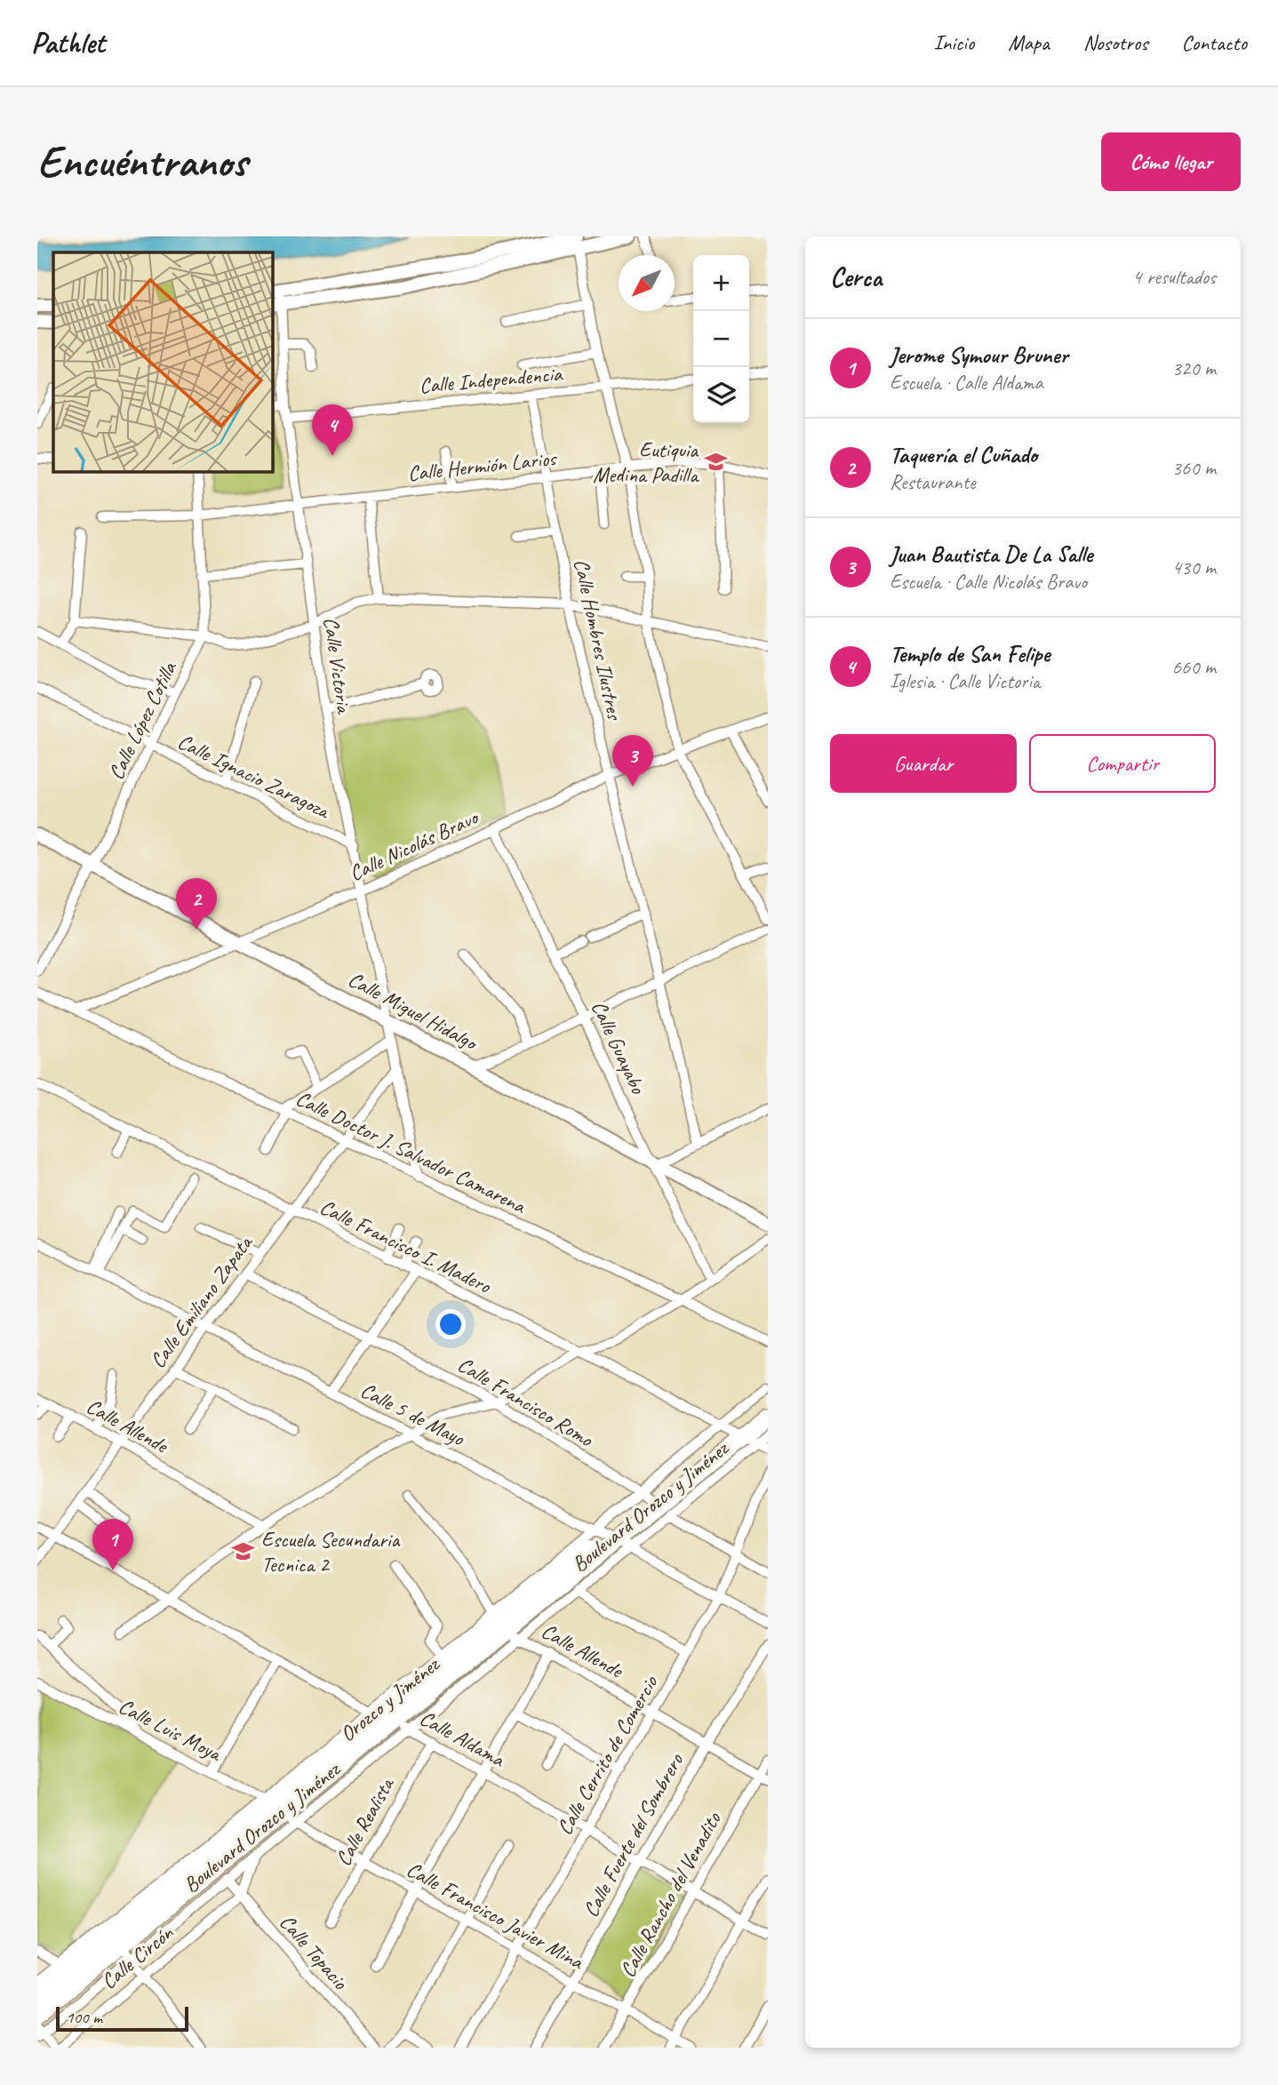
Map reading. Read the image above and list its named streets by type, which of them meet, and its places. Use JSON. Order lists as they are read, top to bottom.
{
  "streets": {
    "highway": ["Orozco y Jiménez"],
    "street": [
      "Calle Independencia",
      "Calle Hermión Larios",
      "Calle Hombres Ilustres",
      "Calle Victoria",
      "Calle López Cotilla",
      "Calle Ignacio Zaragoza",
      "Calle Nicolás Bravo",
      "Calle Miguel Hidalgo",
      "Calle Guayabo",
      "Calle Doctor J. Salvador Camarena",
      "Calle Francisco I. Madero",
      "Calle Emiliano Zapata",
      "Calle Francisco Romo",
      "Calle 5 de Mayo",
      "Calle Allende",
      "Boulevard Orozco y Jiménez",
      "Calle Luis Moya",
      "Calle Aldama",
      "Calle Cerrito de Comercio",
      "Calle Realista",
      "Calle Fuerte del Sombrero",
      "Calle Rancho del Venadito",
      "Calle Francisco Javier Mina",
      "Calle Topacio",
      "Calle Circón"
    ]
  },
  "crossings": [
    ["Calle Independencia", "Calle Hombres Ilustres"],
    ["Calle Independencia", "Calle Victoria"],
    ["Calle Hermión Larios", "Calle Hombres Ilustres"],
    ["Calle Hermión Larios", "Calle Victoria"],
    ["Calle Hombres Ilustres", "Calle Nicolás Bravo"],
    ["Calle Victoria", "Calle Ignacio Zaragoza"],
    ["Calle Victoria", "Calle Nicolás Bravo"],
    ["Calle Victoria", "Calle Miguel Hidalgo"],
    ["Calle Victoria", "Calle Doctor J. Salvador Camarena"],
    ["Calle Victoria", "Calle Emiliano Zapata"],
    ["Calle López Cotilla", "Calle Ignacio Zaragoza"],
    ["Calle López Cotilla", "Calle Miguel Hidalgo"],
    ["Calle Nicolás Bravo", "Calle Miguel Hidalgo"],
    ["Calle Nicolás Bravo", "Calle Guayabo"],
    ["Calle Nicolás Bravo", "Calle Doctor J. Salvador Camarena"],
    ["Calle Miguel Hidalgo", "Calle Guayabo"],
    ["Calle Doctor J. Salvador Camarena", "Calle Emiliano Zapata"],
    ["Calle Francisco I. Madero", "Calle Emiliano Zapata"],
    ["Calle Francisco I. Madero", "Boulevard Orozco y Jiménez"],
    ["Calle Francisco I. Madero", "Orozco y Jiménez"],
    ["Calle Emiliano Zapata", "Calle Francisco Romo"],
    ["Calle Emiliano Zapata", "Calle 5 de Mayo"],
    ["Calle Emiliano Zapata", "Calle Allende"],
    ["Calle Emiliano Zapata", "Calle Aldama"],
    ["Calle Francisco Romo", "Orozco y Jiménez"],
    ["Calle 5 de Mayo", "Boulevard Orozco y Jiménez"],
    ["Calle 5 de Mayo", "Orozco y Jiménez"],
    ["Calle 5 de Mayo", "Calle Cerrito de Comercio"],
    ["Calle Allende", "Boulevard Orozco y Jiménez"],
    ["Calle Allende", "Orozco y Jiménez"],
    ["Calle Allende", "Calle Cerrito de Comercio"],
    ["Calle Allende", "Calle Fuerte del Sombrero"],
    ["Calle Allende", "Calle Rancho del Venadito"],
    ["Boulevard Orozco y Jiménez", "Orozco y Jiménez"],
    ["Boulevard Orozco y Jiménez", "Calle Luis Moya"],
    ["Boulevard Orozco y Jiménez", "Calle Aldama"],
    ["Boulevard Orozco y Jiménez", "Calle Francisco Javier Mina"],
    ["Boulevard Orozco y Jiménez", "Calle Topacio"],
    ["Orozco y Jiménez", "Calle Luis Moya"],
    ["Orozco y Jiménez", "Calle Aldama"],
    ["Orozco y Jiménez", "Calle Francisco Javier Mina"],
    ["Calle Luis Moya", "Calle Francisco Javier Mina"],
    ["Calle Aldama", "Calle Cerrito de Comercio"],
    ["Calle Aldama", "Calle Realista"],
    ["Calle Aldama", "Calle Fuerte del Sombrero"],
    ["Calle Aldama", "Calle Rancho del Venadito"],
    ["Calle Cerrito de Comercio", "Calle Francisco Javier Mina"],
    ["Calle Realista", "Calle Francisco Javier Mina"],
    ["Calle Fuerte del Sombrero", "Calle Francisco Javier Mina"],
    ["Calle Rancho del Venadito", "Calle Francisco Javier Mina"],
    ["Calle Topacio", "Calle Circón"]
  ],
  "places": {
    "school or university": ["Eutiquia Medina Padilla", "Escuela Secundaria Tecnica 2"]
  },
  "scale_bar": "100 m",
  "north": "bottom left",
  "page": {
    "header": "Pathlet",
    "nav": [
      "Inicio",
      "Mapa",
      "Nosotros",
      "Contacto"
    ],
    "buttons": [
      "Cómo llegar",
      ["Guardar", "Compartir"]
    ],
    "title": "Encuéntranos",
    "heading": ["Cerca", "4 resultados"],
    "map_buttons": ["+", "−"],
    "list": [
      {
        "mark": "1",
        "name": "Jerome Symour Bruner",
        "note": "Escuela · Calle Aldama",
        "value": "320 m"
      },
      {
        "mark": "2",
        "name": "Taquería el Cuñado",
        "note": "Restaurante",
        "value": "360 m"
      },
      {
        "mark": "3",
        "name": "Juan Bautista De La Salle",
        "note": "Escuela · Calle Nicolás Bravo",
        "value": "430 m"
      },
      {
        "mark": "4",
        "name": "Templo de San Felipe",
        "note": "Iglesia · Calle Victoria",
        "value": "660 m"
      }
    ],
    "pins": [
      "4",
      "3",
      "2",
      "1"
    ],
    "scale": "100 m"
  }
}
